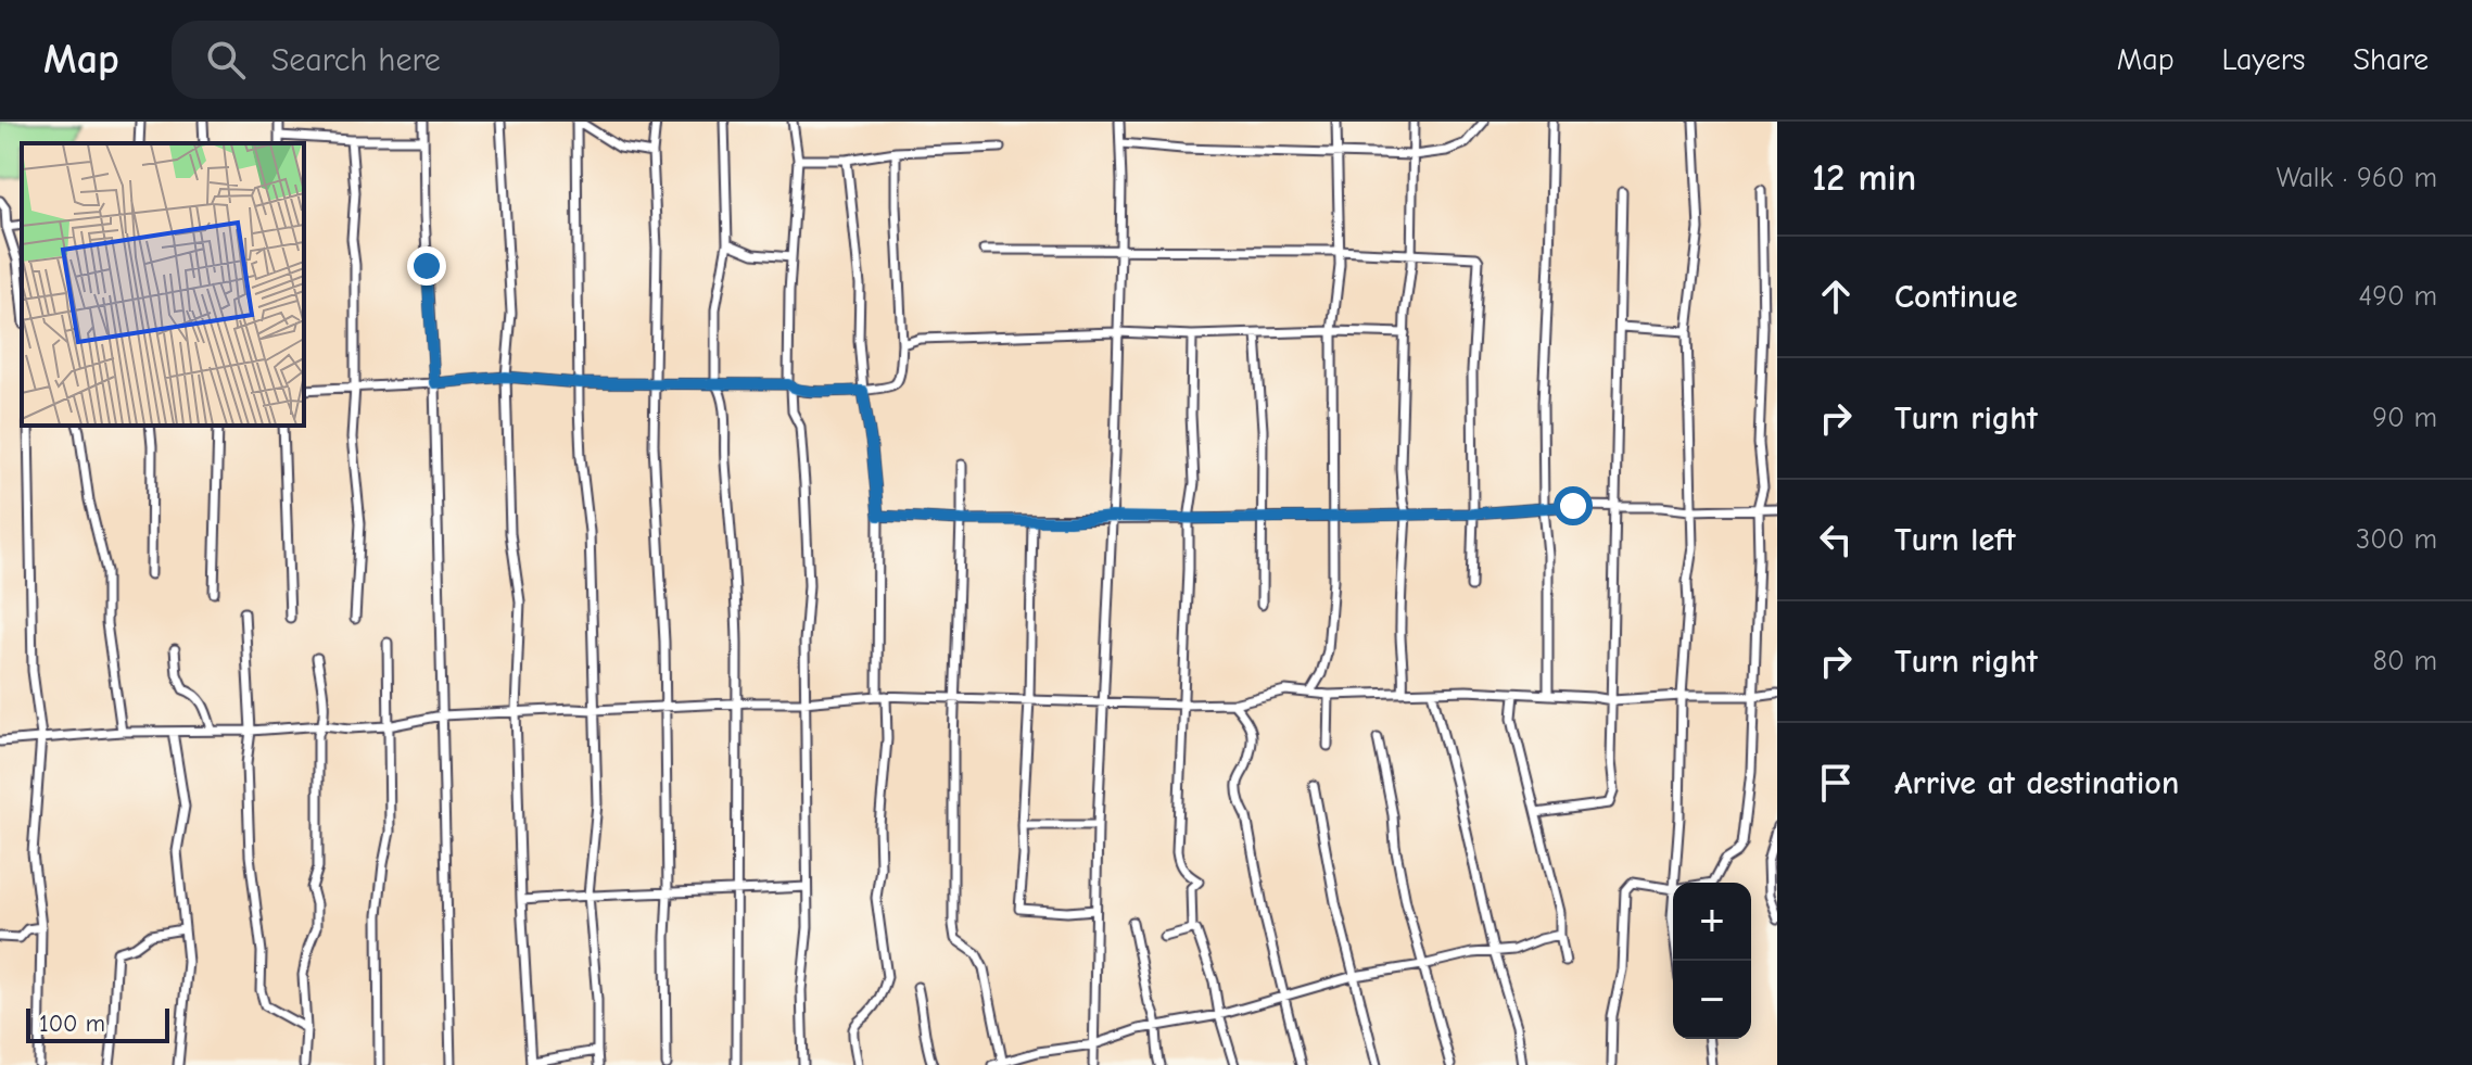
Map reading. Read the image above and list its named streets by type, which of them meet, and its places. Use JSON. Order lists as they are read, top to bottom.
{
  "scale_bar": "100 m",
  "page": {
    "header": "Map",
    "search": "Search here",
    "nav": ["Map", "Layers", "Share"],
    "heading": ["12 min", "Walk · 960 m"],
    "list": [
      ["Continue", "490 m"],
      ["Turn right", "90 m"],
      ["Turn left", "300 m"],
      ["Turn right", "80 m"],
      "Arrive at destination"
    ],
    "map_buttons": ["+", "−"],
    "scale": "100 m"
  }
}
